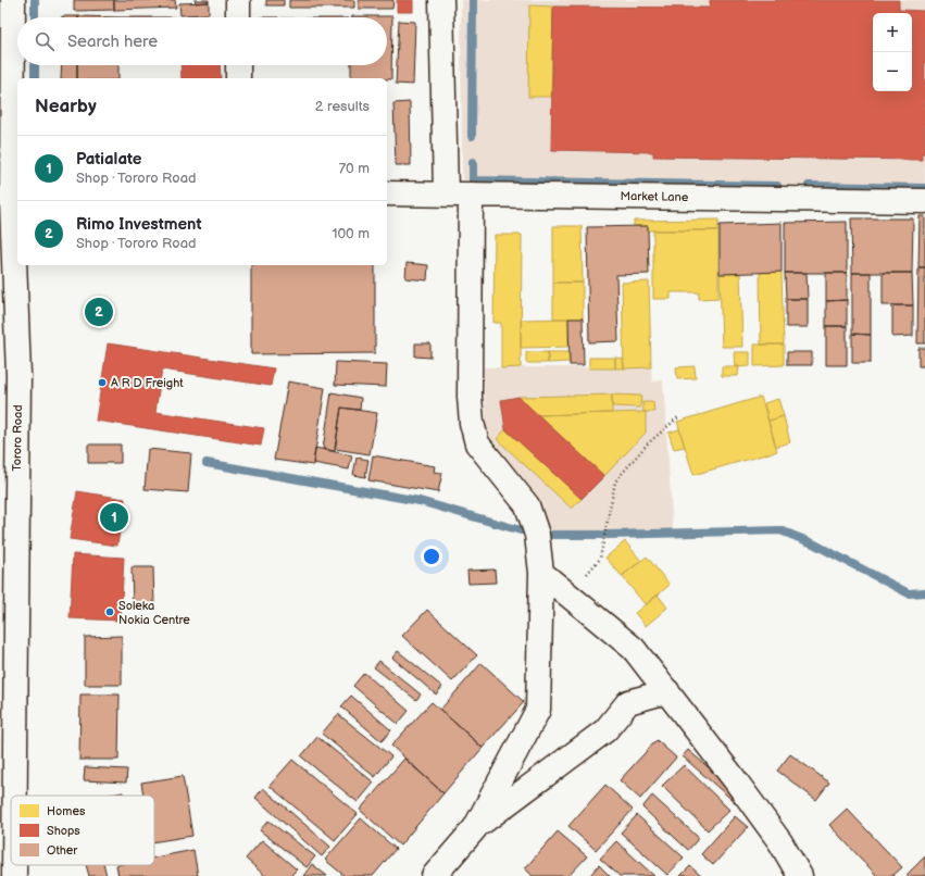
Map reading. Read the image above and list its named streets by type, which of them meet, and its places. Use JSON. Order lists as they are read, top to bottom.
{
  "streets": {
    "street": ["Market Lane", "Tororo Road"]
  },
  "places": ["A R D Freight", "Soleka Nokia Centre"],
  "legend": ["Homes", "Shops", "Other"],
  "page": {
    "map_buttons": ["+", "−"],
    "search": "Search here",
    "heading": ["Nearby", "2 results"],
    "list": [
      {
        "mark": "1",
        "name": "Patialate",
        "note": "Shop · Tororo Road",
        "value": "70 m"
      },
      {
        "mark": "2",
        "name": "Rimo Investment",
        "note": "Shop · Tororo Road",
        "value": "100 m"
      }
    ],
    "pins": ["2", "1"]
  }
}
